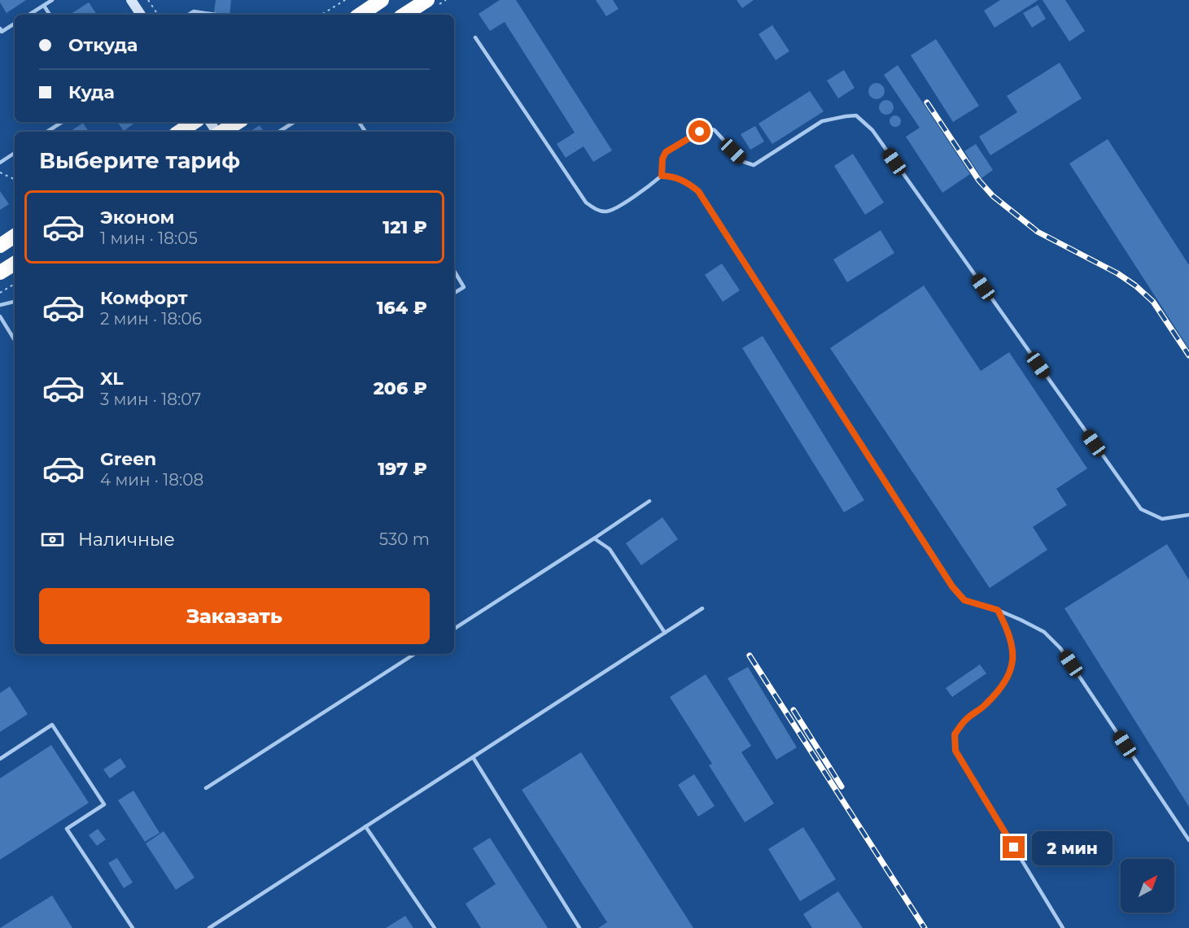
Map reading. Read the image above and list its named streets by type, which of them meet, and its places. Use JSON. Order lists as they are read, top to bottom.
{
  "north": "top right",
  "page": {
    "banner": ["Откуда", "Куда"],
    "heading": "Выберите тариф",
    "list": [
      {
        "name": "Эконом",
        "note": "1 мин · 18:05",
        "value": "121 ₽"
      },
      {
        "name": "Комфорт",
        "note": "2 мин · 18:06",
        "value": "164 ₽"
      },
      {
        "name": "XL",
        "note": "3 мин · 18:07",
        "value": "206 ₽"
      },
      {
        "name": "Green",
        "note": "4 мин · 18:08",
        "value": "197 ₽"
      }
    ],
    "pay": ["Наличные", "530 m"],
    "buttons": "Заказать",
    "bubble": "2 мин"
  }
}
